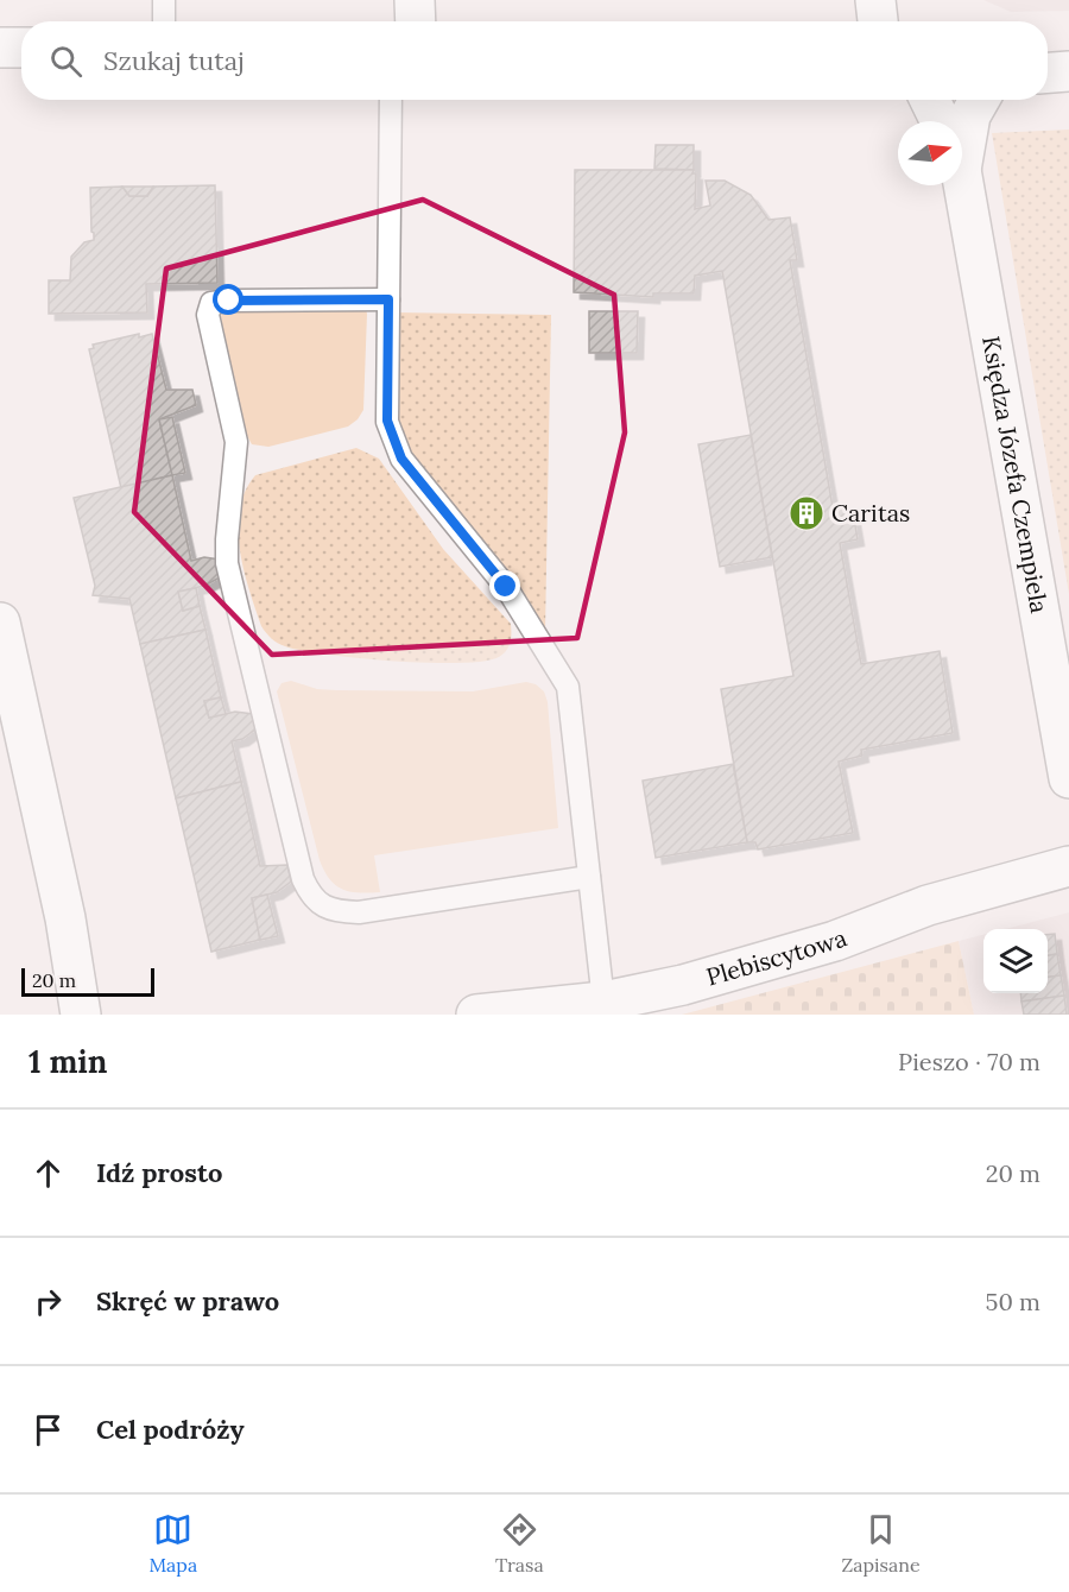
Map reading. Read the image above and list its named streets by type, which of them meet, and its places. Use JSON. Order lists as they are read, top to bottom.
{
  "streets": {
    "street": ["Księdza Józefa Czempiela", "Plebiscytowa"]
  },
  "places": {
    "building": ["Caritas"]
  },
  "scale_bar": "20 m",
  "north": "right",
  "page": {
    "search": "Szukaj tutaj",
    "scale": "20 m",
    "heading": ["1 min", "Pieszo · 70 m"],
    "list": [
      ["Idź prosto", "20 m"],
      ["Skręć w prawo", "50 m"],
      "Cel podróży"
    ],
    "nav": ["Mapa", "Trasa", "Zapisane"]
  }
}
